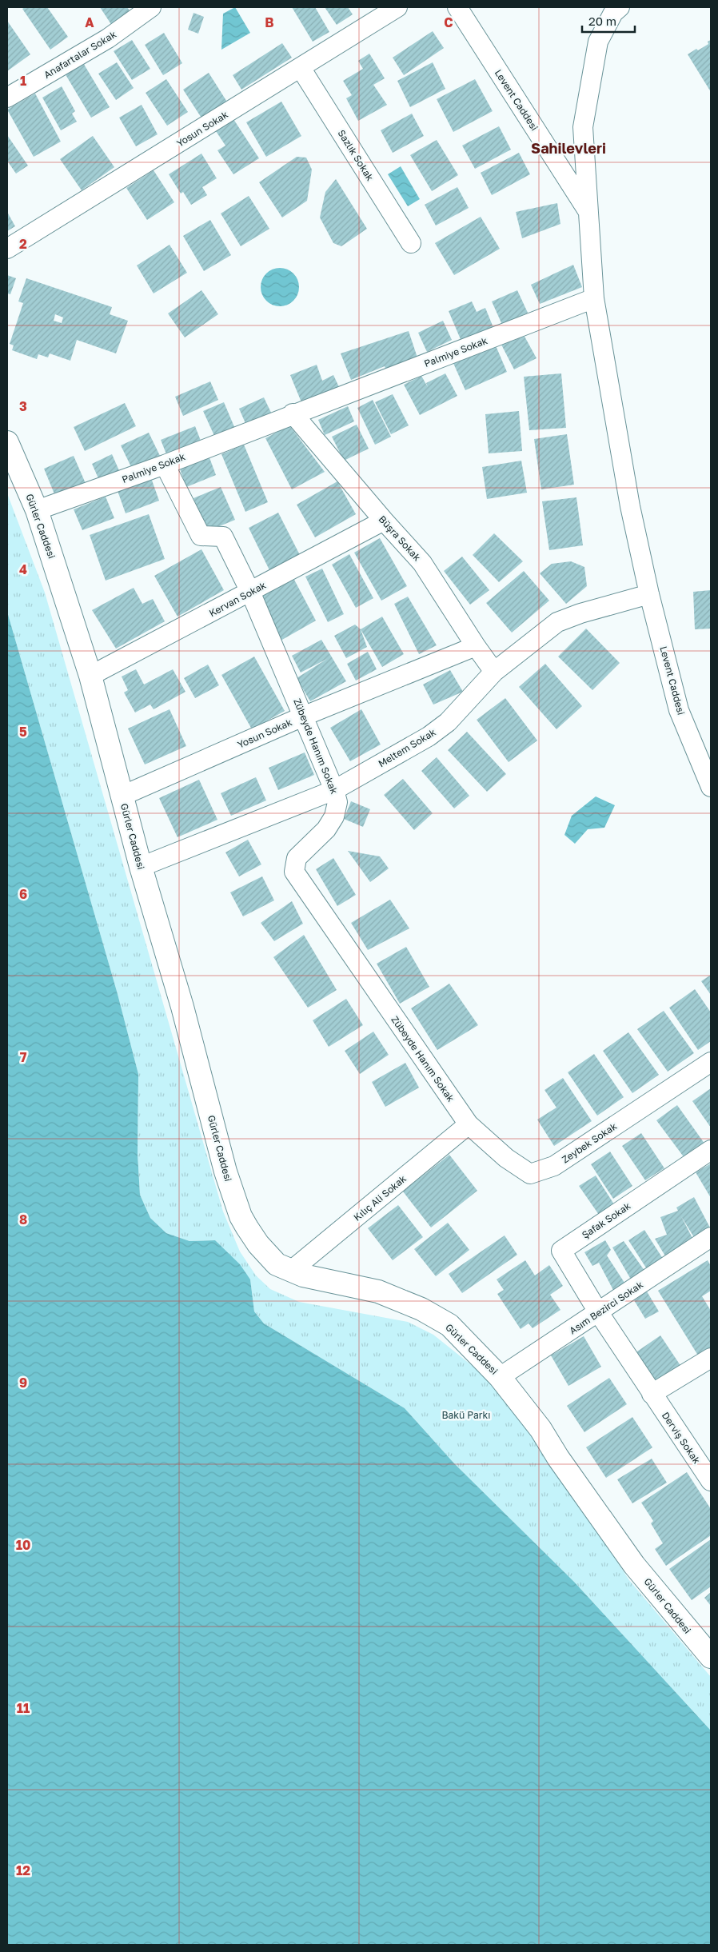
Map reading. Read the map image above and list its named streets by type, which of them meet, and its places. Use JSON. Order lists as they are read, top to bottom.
{
  "streets": {
    "street": [
      "Anafartalar Sokak",
      "Levent Caddesi",
      "Yosun Sokak",
      "Sazlık Sokak",
      "Palmiye Sokak",
      "Gürler Caddesi",
      "Büşra Sokak",
      "Kervan Sokak",
      "Zübeyde Hanım Sokak",
      "Meltem Sokak",
      "Zeybek Sokak",
      "Kılıç Ali Sokak",
      "Şafak Sokak",
      "Asım Bezirci Sokak",
      "Derviş Sokak"
    ]
  },
  "crossings": [
    ["Levent Caddesi", "Palmiye Sokak"],
    ["Levent Caddesi", "Meltem Sokak"],
    ["Yosun Sokak", "Sazlık Sokak"],
    ["Yosun Sokak", "Gürler Caddesi"],
    ["Yosun Sokak", "Büşra Sokak"],
    ["Yosun Sokak", "Zübeyde Hanım Sokak"],
    ["Palmiye Sokak", "Gürler Caddesi"],
    ["Palmiye Sokak", "Büşra Sokak"],
    ["Palmiye Sokak", "Zübeyde Hanım Sokak"],
    ["Gürler Caddesi", "Kervan Sokak"],
    ["Gürler Caddesi", "Meltem Sokak"],
    ["Gürler Caddesi", "Kılıç Ali Sokak"],
    ["Gürler Caddesi", "Asım Bezirci Sokak"],
    ["Büşra Sokak", "Kervan Sokak"],
    ["Büşra Sokak", "Meltem Sokak"],
    ["Kervan Sokak", "Zübeyde Hanım Sokak"],
    ["Zübeyde Hanım Sokak", "Meltem Sokak"],
    ["Zübeyde Hanım Sokak", "Zeybek Sokak"],
    ["Zübeyde Hanım Sokak", "Kılıç Ali Sokak"],
    ["Zeybek Sokak", "Kılıç Ali Sokak"],
    ["Şafak Sokak", "Asım Bezirci Sokak"],
    ["Şafak Sokak", "Derviş Sokak"],
    ["Asım Bezirci Sokak", "Derviş Sokak"]
  ],
  "districts": ["Sahilevleri"],
  "parks": ["Bakü Parkı"],
  "scale_bar": "20 m",
  "grid": {
    "columns": ["A", "B", "C"],
    "rows": [
      "1",
      "2",
      "3",
      "4",
      "5",
      "6",
      "7",
      "8",
      "9",
      "10",
      "11",
      "12"
    ]
  }
}
